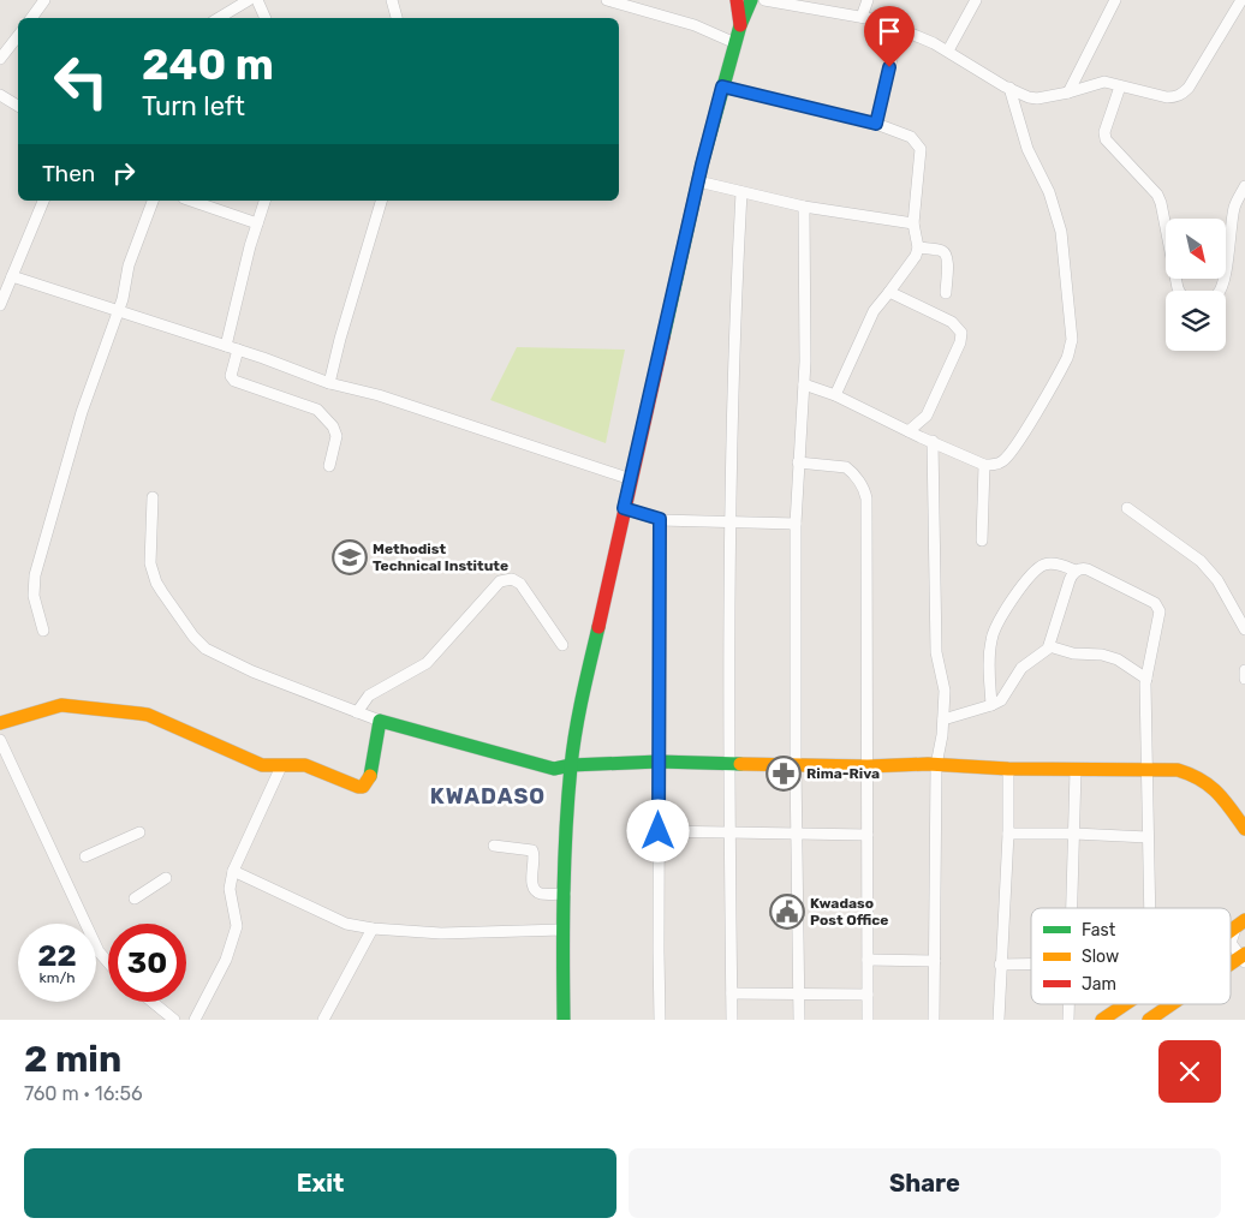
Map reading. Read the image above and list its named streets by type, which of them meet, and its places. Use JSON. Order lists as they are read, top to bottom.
{
  "districts": ["KWADASO"],
  "places": {
    "school or university": ["Methodist Technical Institute"],
    "pharmacy": ["Rima-Riva"],
    "public building": ["Kwadaso Post Office"]
  },
  "legend": ["Fast", "Slow", "Jam"],
  "north": "bottom right",
  "page": {
    "turn": ["240 m", "Turn left"],
    "then": "Then",
    "speed": "22 km/h",
    "limit": "30",
    "heading": ["2 min", "760 m · 16:56"],
    "buttons": ["Exit", "Share"]
  }
}
